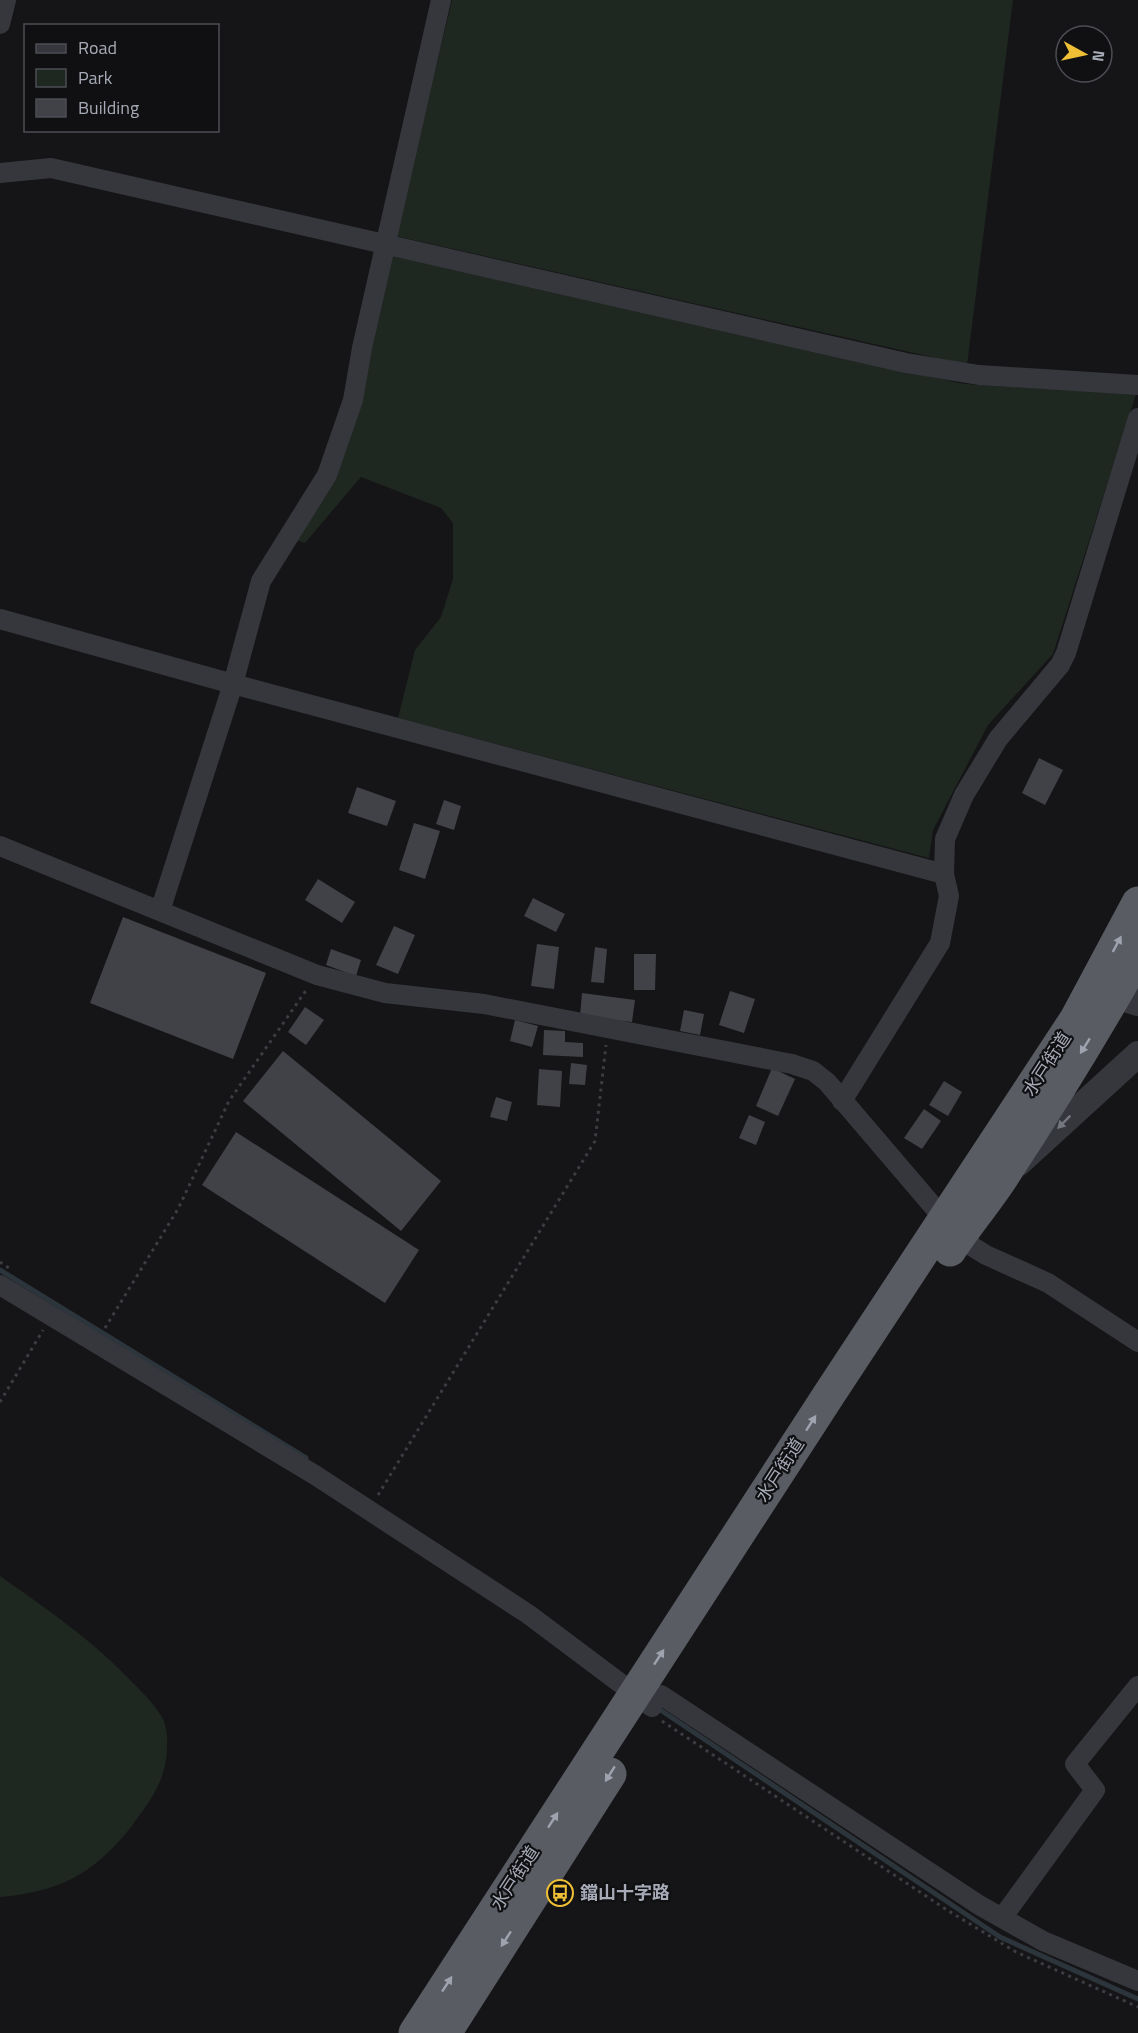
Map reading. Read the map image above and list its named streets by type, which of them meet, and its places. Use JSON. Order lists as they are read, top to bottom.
{
  "streets": {
    "highway": ["水戸街道"]
  },
  "places": {
    "bus stop": ["鐺山十字路"]
  },
  "legend": ["Road", "Park", "Building"],
  "north": "right"
}
